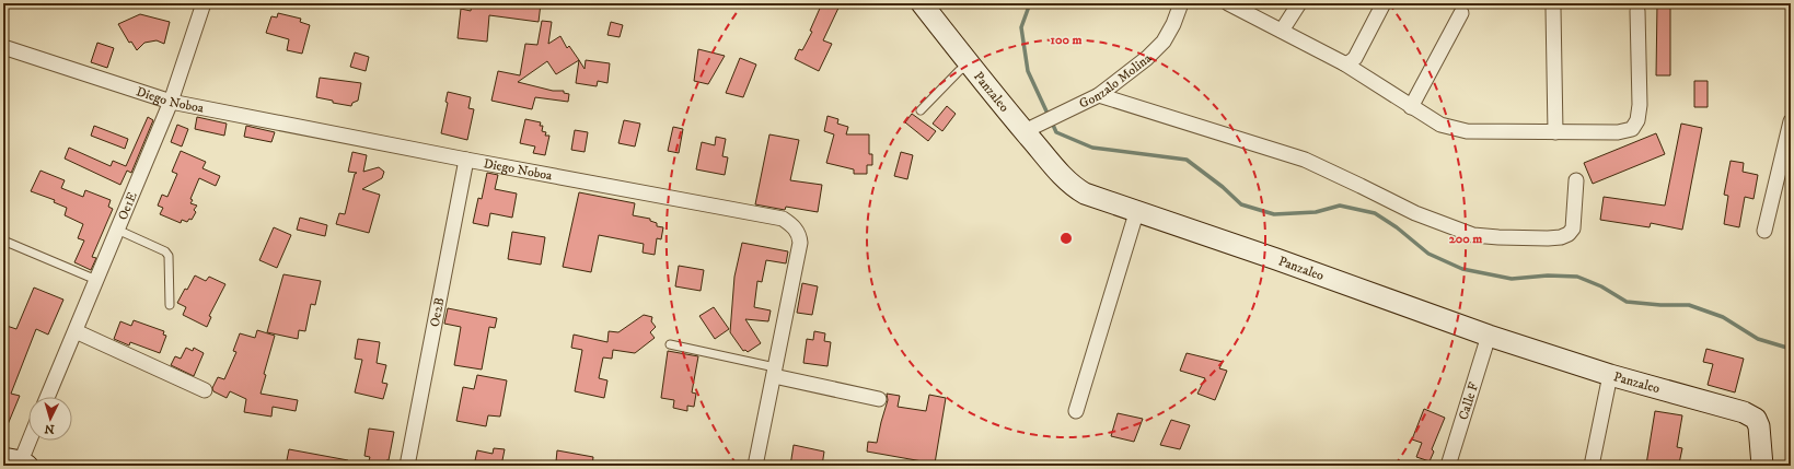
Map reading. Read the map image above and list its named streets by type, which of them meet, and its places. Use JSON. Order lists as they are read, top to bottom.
{
  "streets": {
    "street": [
      "Gonzalo Molina",
      "Panzaleo",
      "Diego Noboa",
      "Oe1E",
      "Oe2B",
      "Calle F"
    ]
  },
  "crossings": [
    ["Gonzalo Molina", "Panzaleo"],
    ["Panzaleo", "Calle F"],
    ["Diego Noboa", "Oe1E"],
    ["Diego Noboa", "Oe2B"]
  ],
  "north": "bottom",
  "rings": ["100 m", "200 m"]
}
